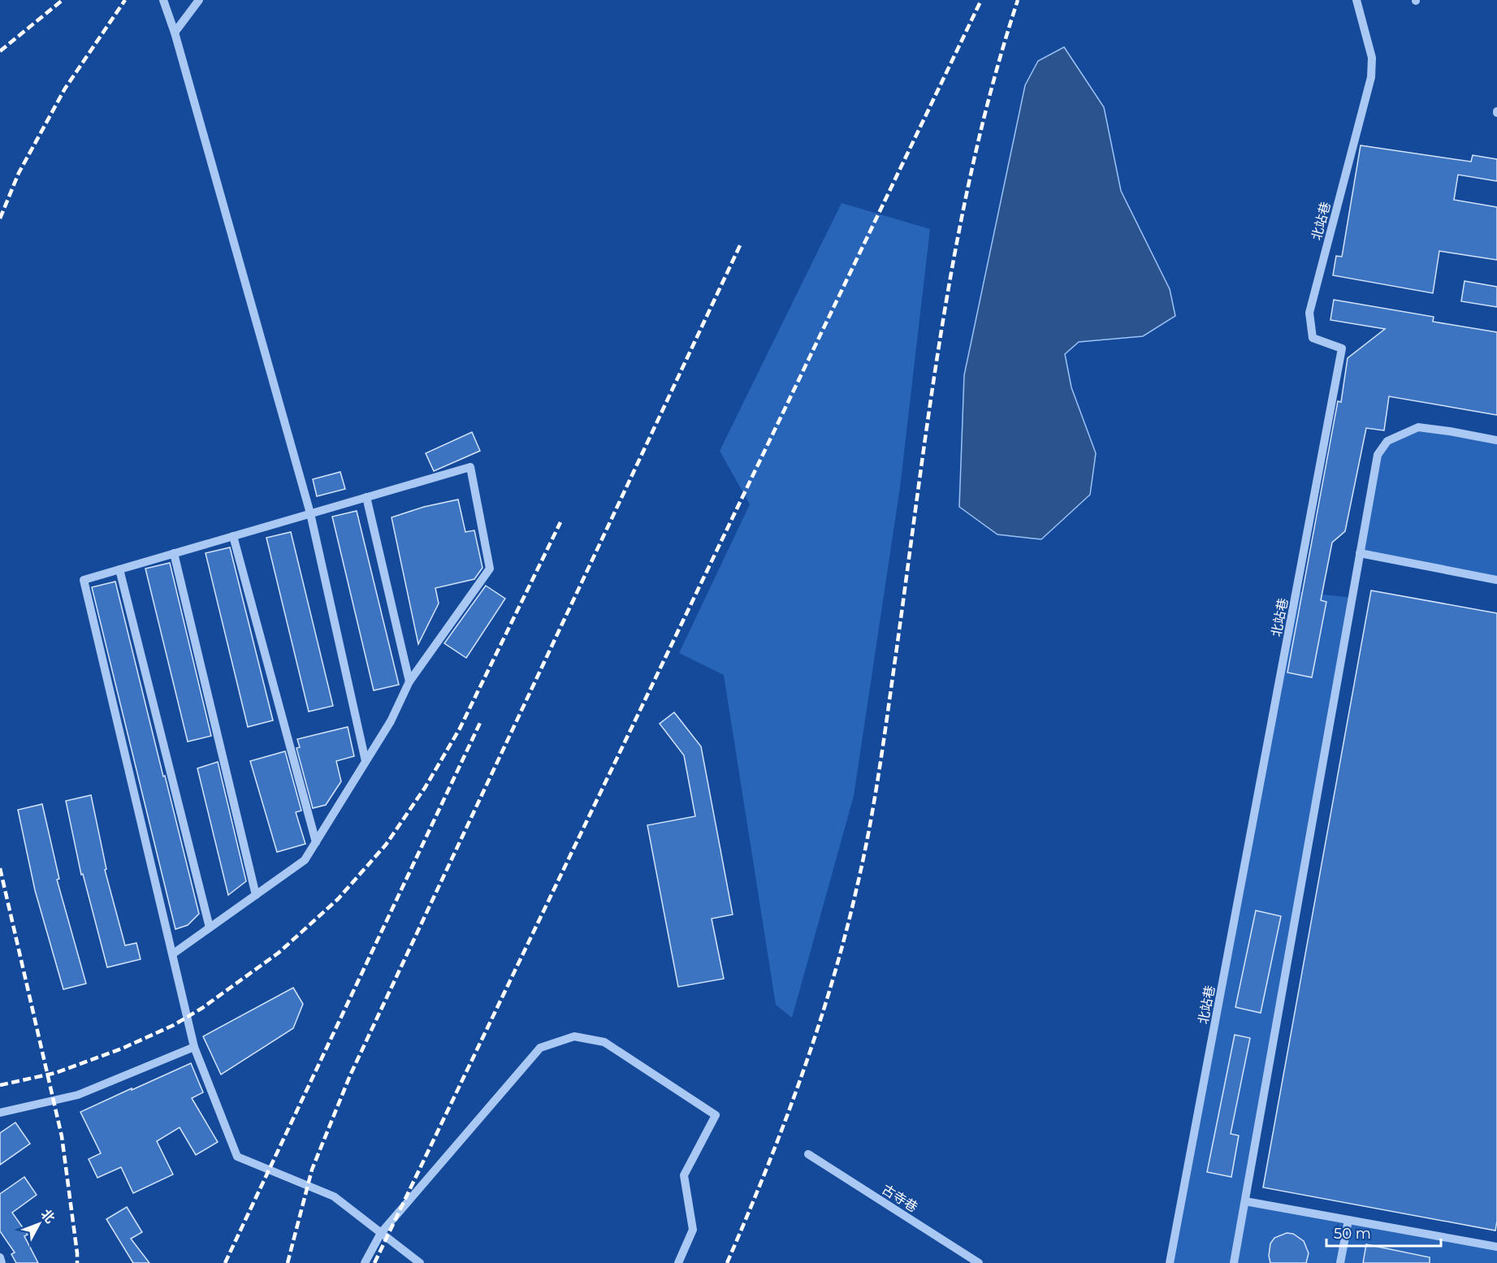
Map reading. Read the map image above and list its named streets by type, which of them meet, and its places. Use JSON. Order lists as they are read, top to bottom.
{
  "streets": {
    "street": ["北站巷", "古寺巷"]
  },
  "scale_bar": "50 m",
  "north": "top right"
}
